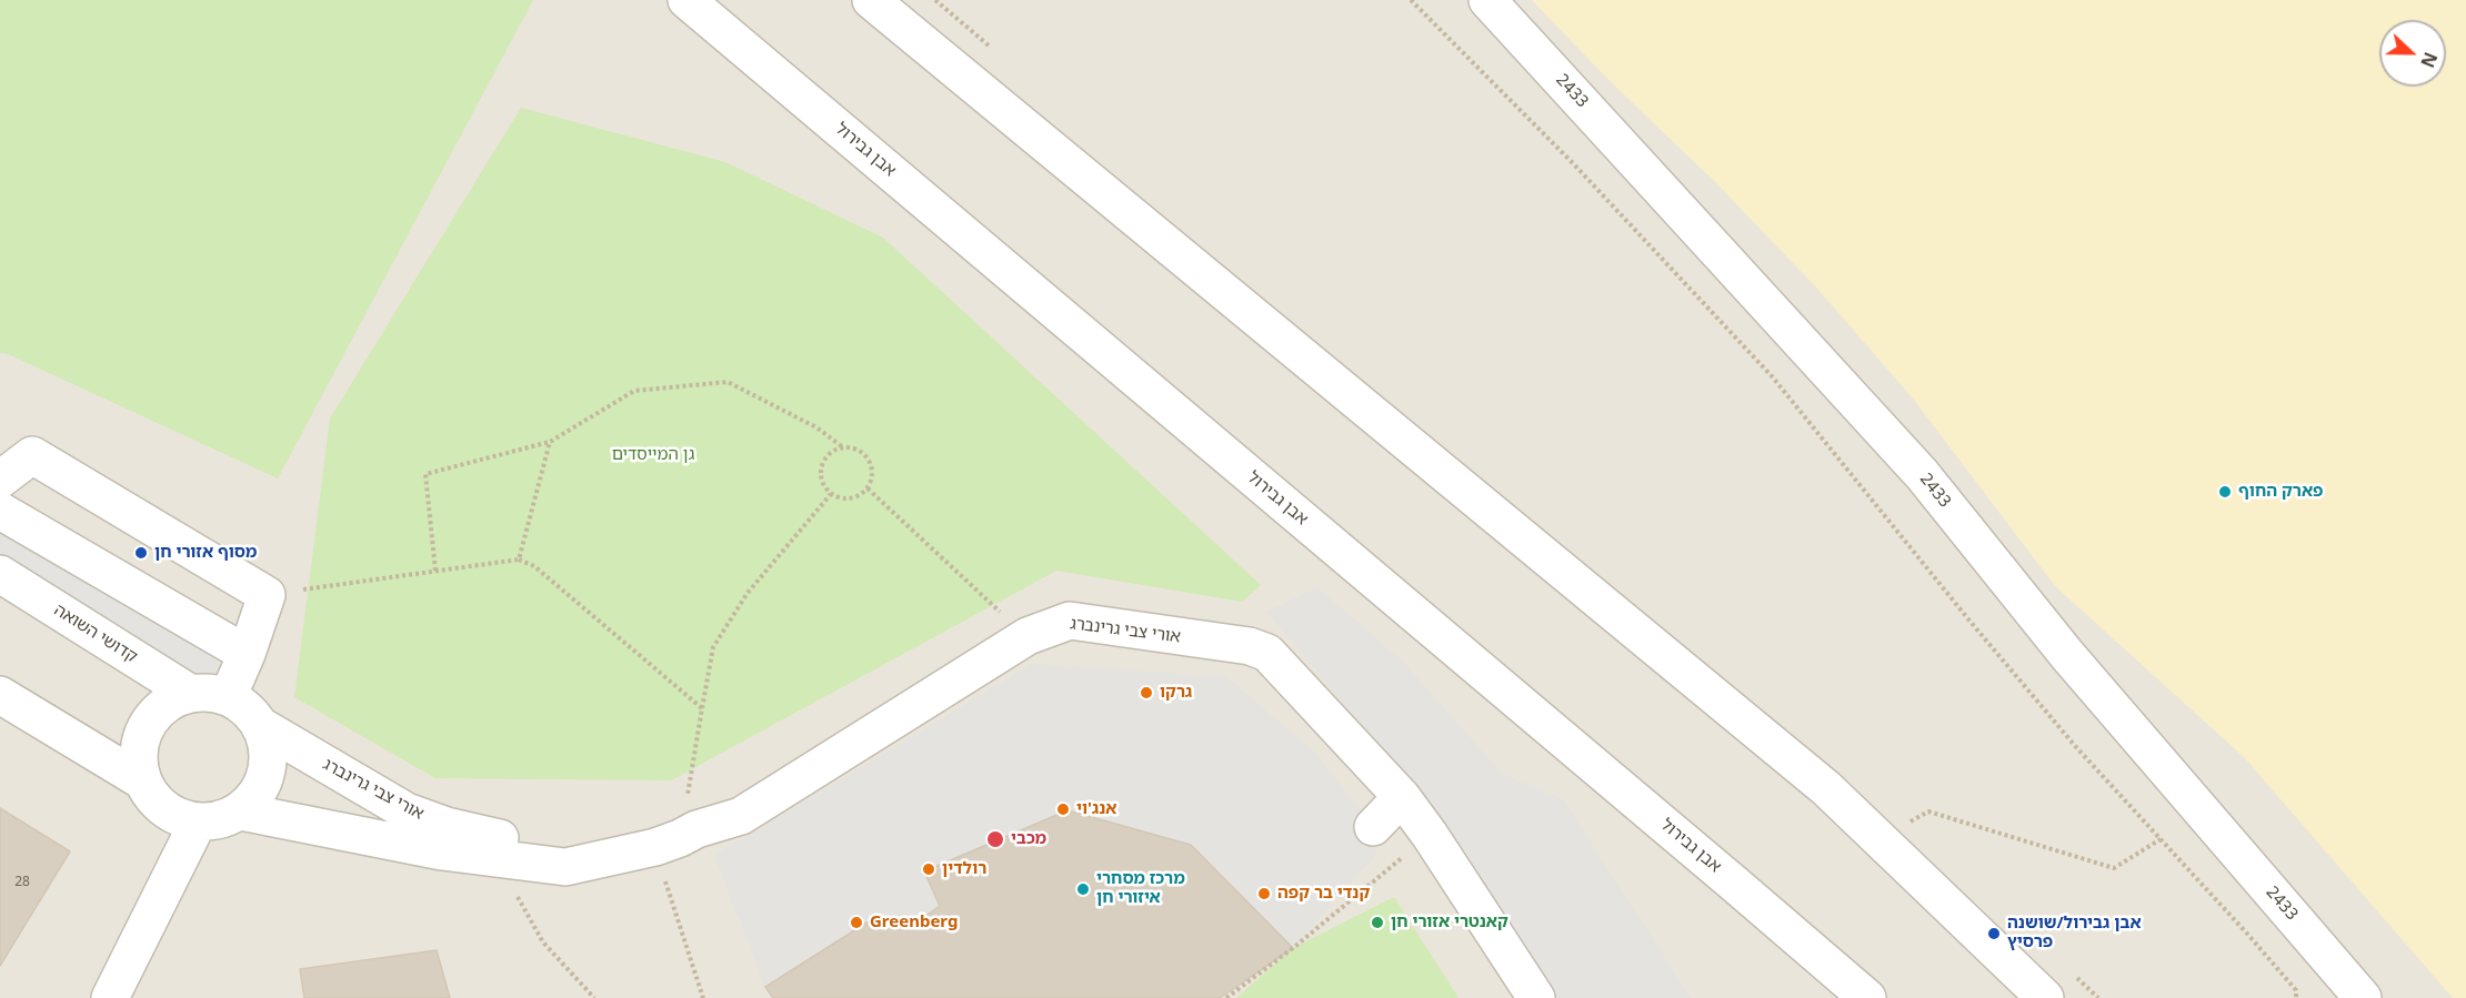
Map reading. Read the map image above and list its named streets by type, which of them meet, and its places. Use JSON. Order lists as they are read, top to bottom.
{
  "streets": {
    "street": [
      "2433",
      "אבן גבירול",
      "אורי צבי גרינברג",
      "קדושי השואה"
    ]
  },
  "crossings": [
    ["אורי צבי גרינברג", "קדושי השואה"]
  ],
  "parks": ["גן המייסדים"],
  "places": [
    "פארק החוף",
    "מסוף אזורי חן",
    "גרקו",
    "אנג'וי",
    "מכבי",
    "רולדין",
    "מרכז מסחרי איזורי חן",
    "קנדי בר קפה",
    "Greenberg",
    "קאנטרי אזורי חן",
    "אבן גבירול/שושנה פרסיץ"
  ],
  "house_numbers": ["28"],
  "north": "right"
}
